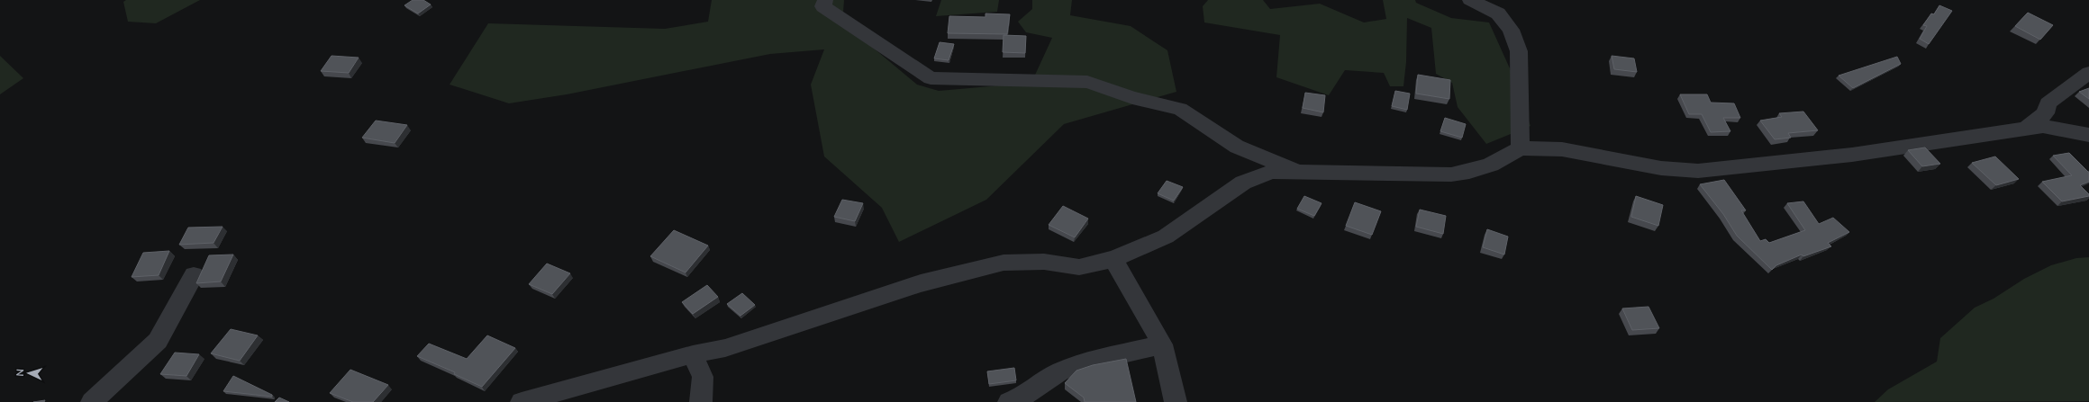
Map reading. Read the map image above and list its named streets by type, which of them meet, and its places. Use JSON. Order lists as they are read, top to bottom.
{
  "north": "left"
}
